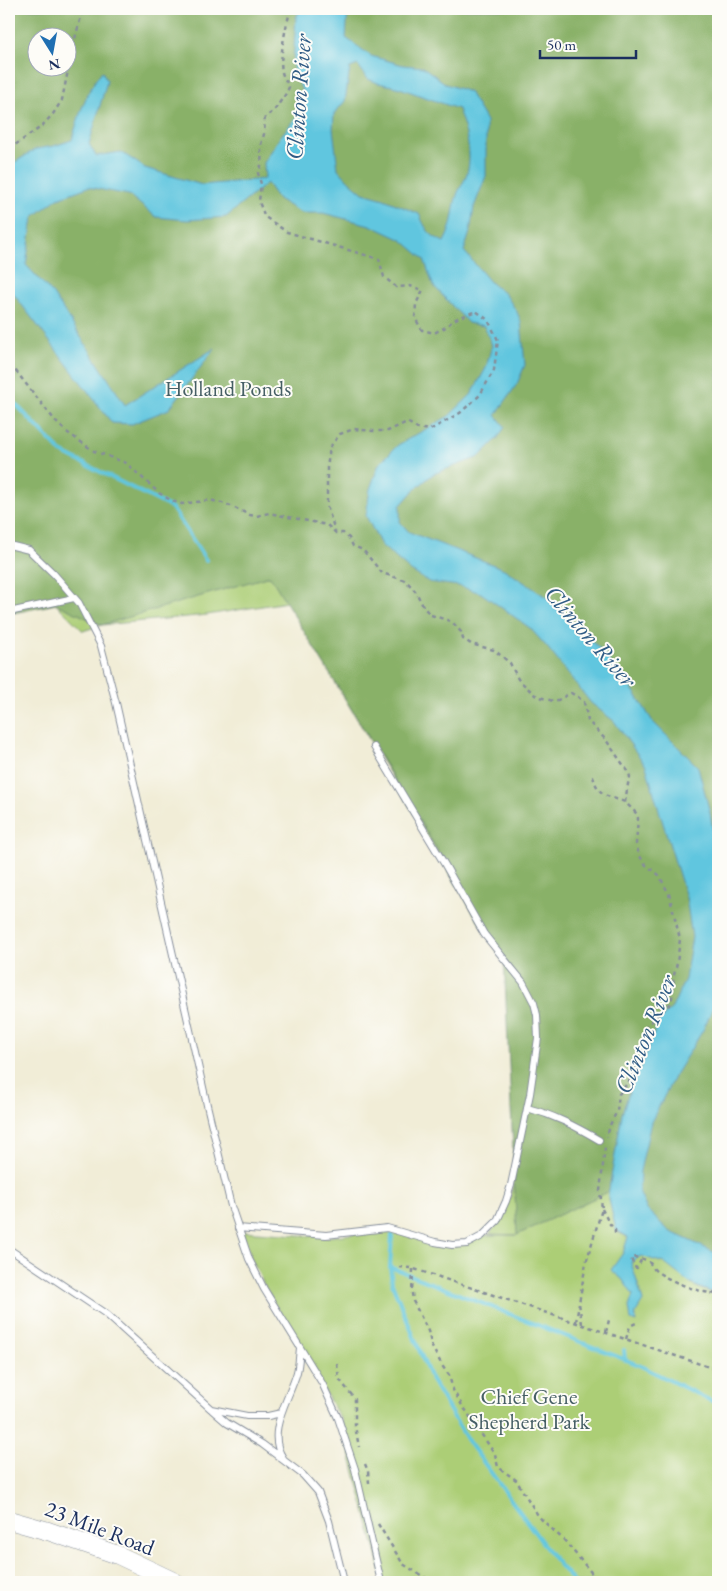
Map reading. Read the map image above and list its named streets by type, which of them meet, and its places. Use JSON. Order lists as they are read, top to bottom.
{
  "streets": {
    "main road": ["23 Mile Road"]
  },
  "water": ["Clinton River"],
  "parks": ["Holland Ponds", "Chief Gene Shepherd Park"],
  "scale_bar": "50 m",
  "north": "bottom"
}
